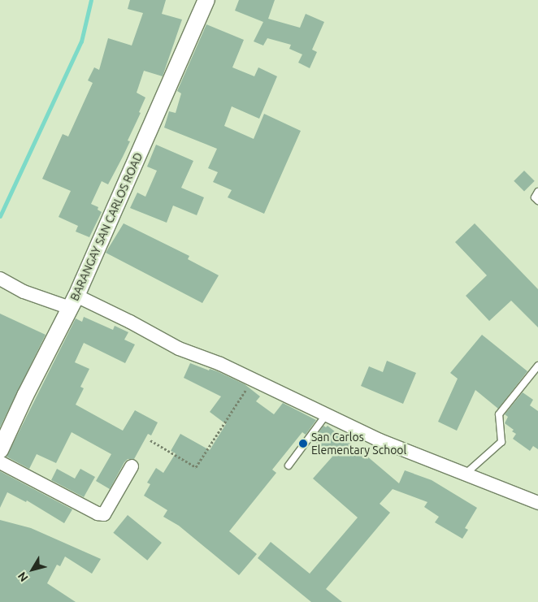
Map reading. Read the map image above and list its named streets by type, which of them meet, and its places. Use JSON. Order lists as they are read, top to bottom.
{
  "streets": {
    "street": ["BARANGAY SAN CARLOS ROAD"]
  },
  "places": ["San Carlos Elementary School"],
  "north": "bottom left"
}
